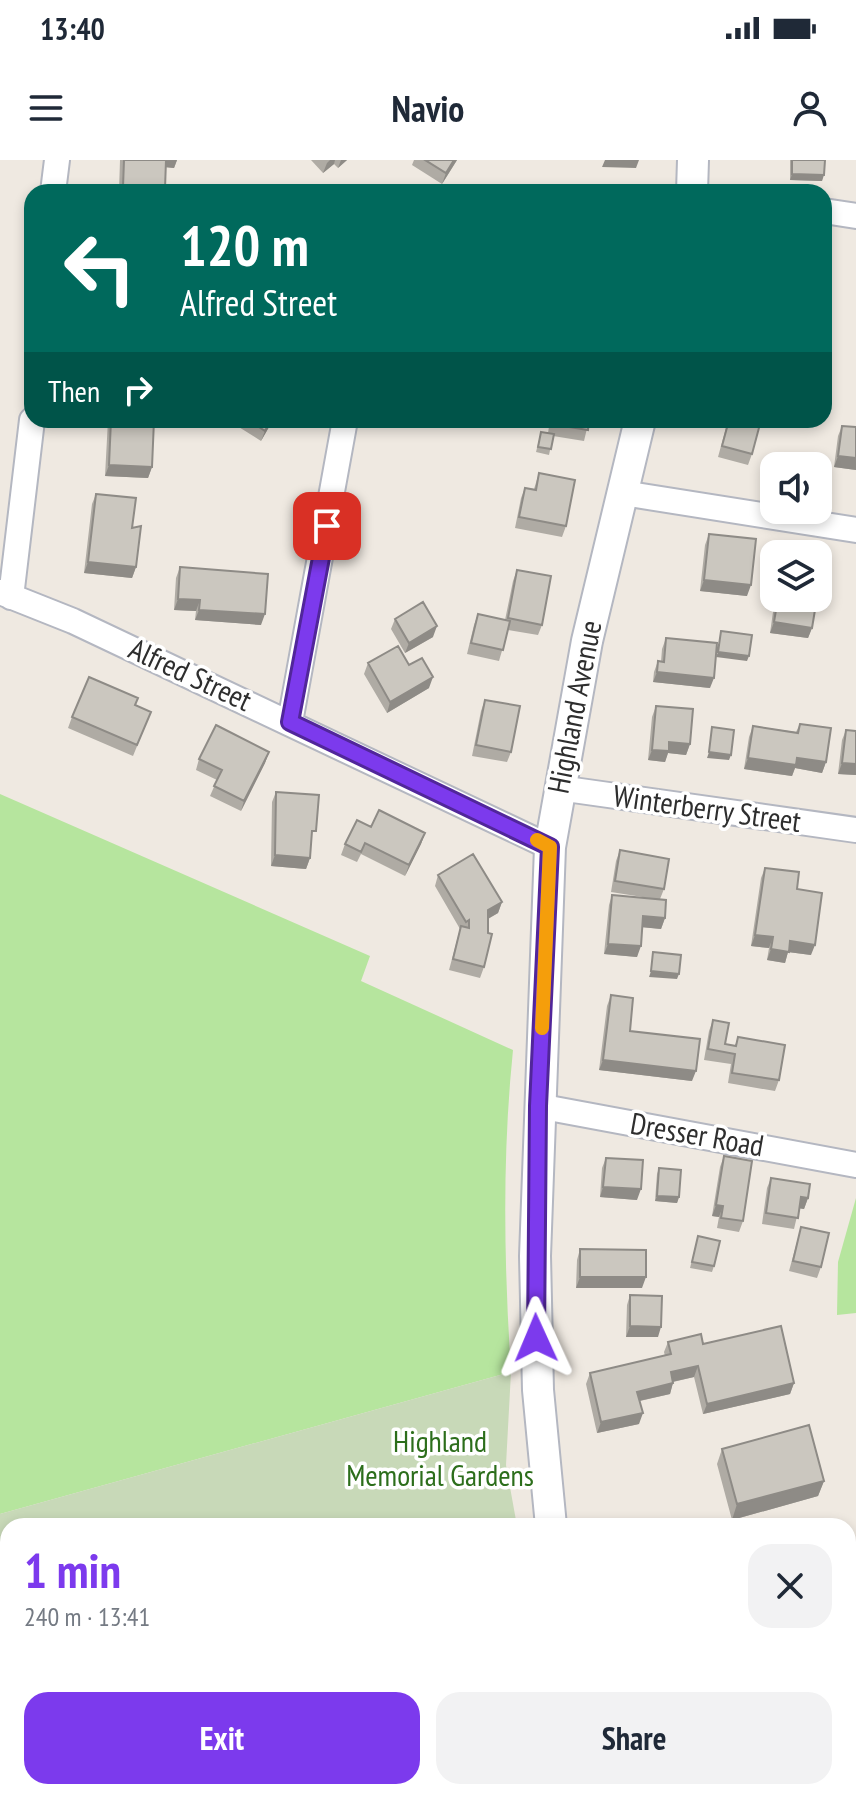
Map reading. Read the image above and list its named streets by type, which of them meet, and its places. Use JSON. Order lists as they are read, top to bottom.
{
  "streets": {
    "street": [
      "Alfred Street",
      "Highland Avenue",
      "Winterberry Street",
      "Dresser Road"
    ]
  },
  "crossings": [
    ["Alfred Street", "Highland Avenue"],
    ["Highland Avenue", "Winterberry Street"],
    ["Highland Avenue", "Dresser Road"]
  ],
  "parks": ["Highland Memorial Gardens"],
  "page": {
    "status": "13:40",
    "header": "Navio",
    "turn": ["120 m", "Alfred Street"],
    "then": "Then",
    "heading": ["1 min", "240 m · 13:41"],
    "buttons": ["Exit", "Share"]
  }
}
